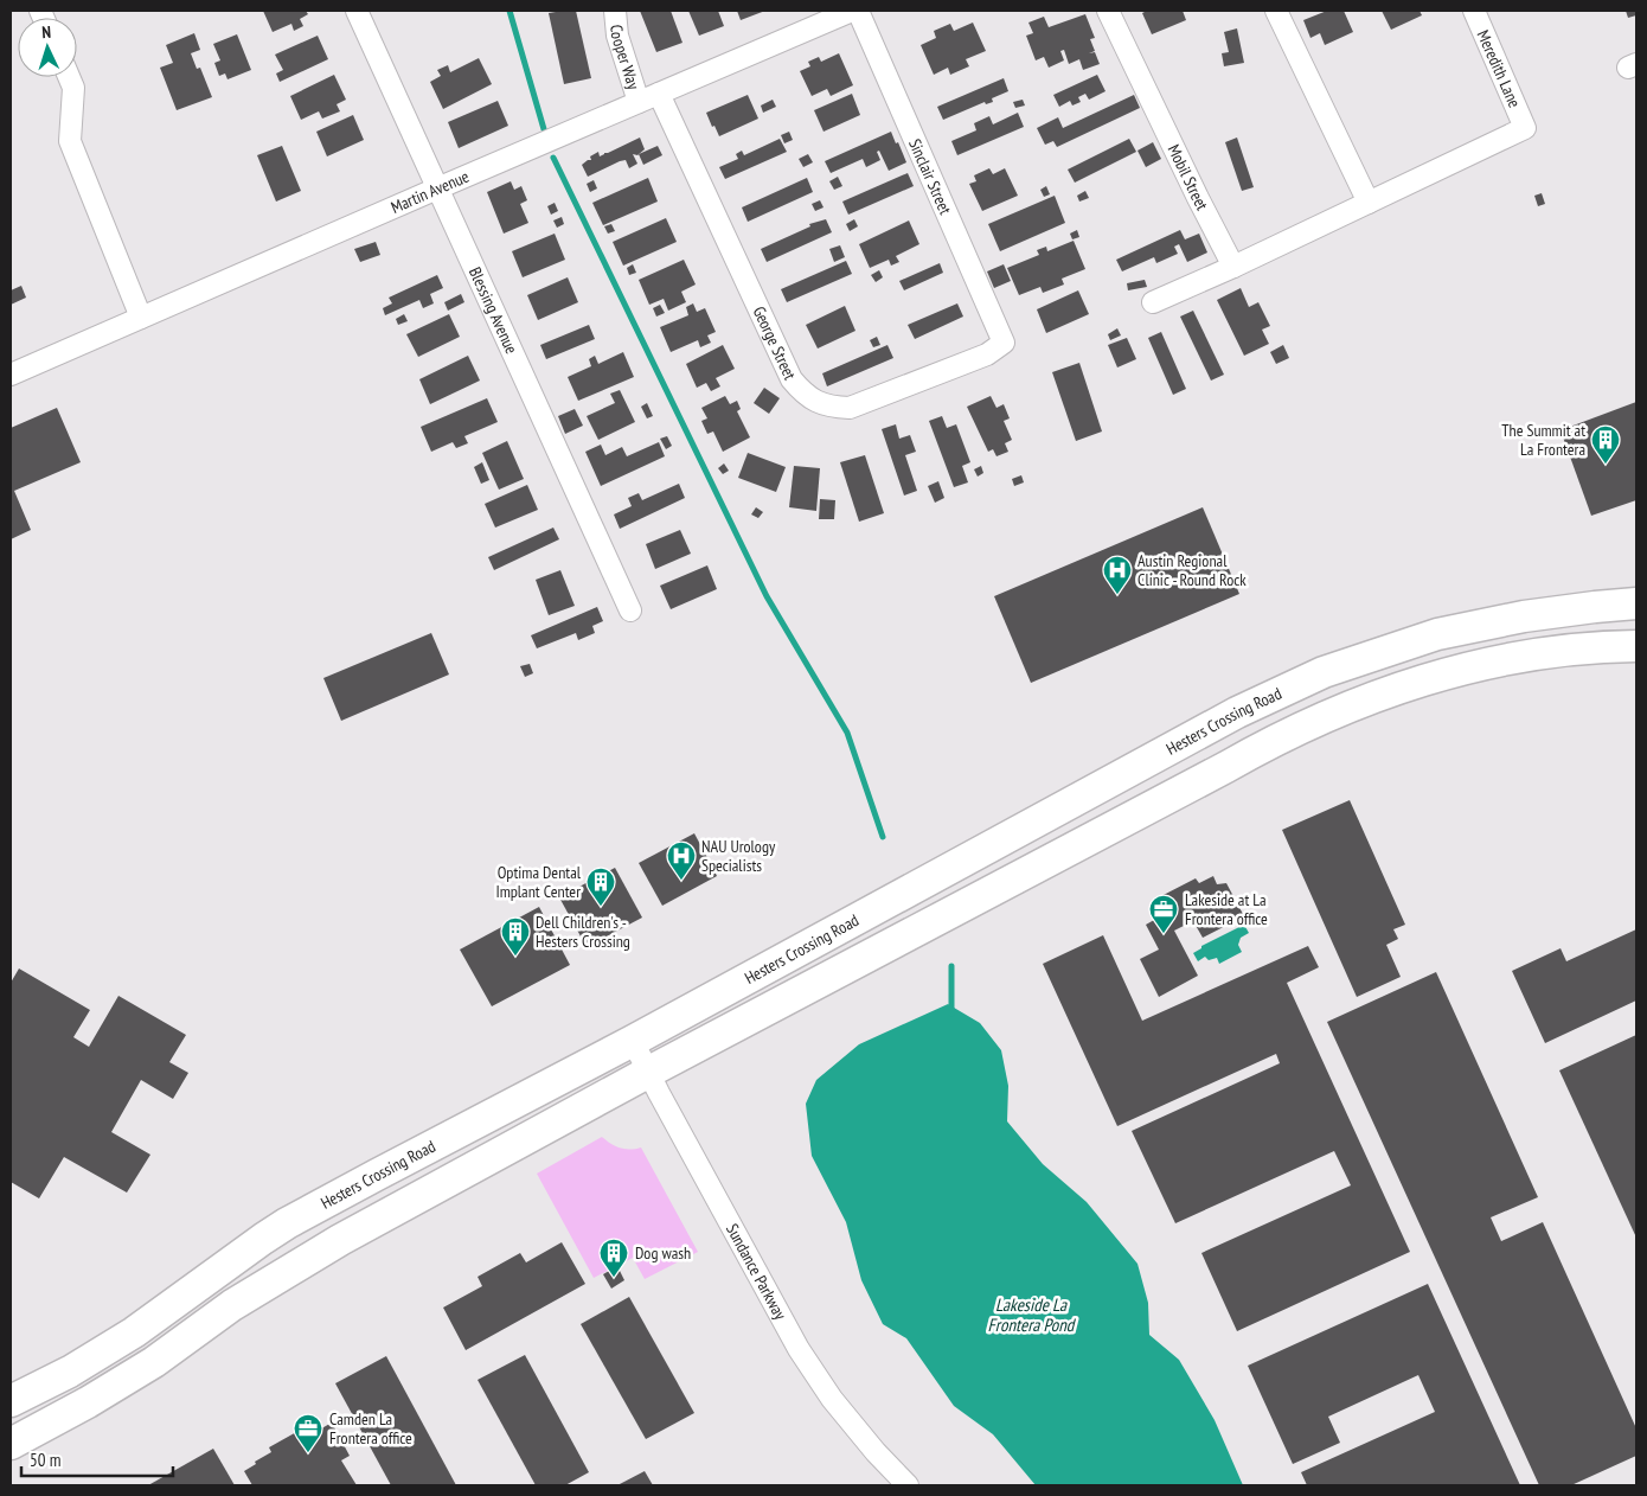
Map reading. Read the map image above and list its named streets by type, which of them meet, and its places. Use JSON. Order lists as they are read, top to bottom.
{
  "streets": {
    "street": [
      "Cooper Way",
      "Meredith Lane",
      "Sinclair Street",
      "Mobil Street",
      "Martin Avenue",
      "Blessing Avenue",
      "George Street",
      "Hesters Crossing Road",
      "Sundance Parkway"
    ]
  },
  "crossings": [
    ["Cooper Way", "Martin Avenue"],
    ["Sinclair Street", "George Street"],
    ["Martin Avenue", "Blessing Avenue"],
    ["Martin Avenue", "George Street"],
    ["Hesters Crossing Road", "Sundance Parkway"]
  ],
  "water": ["Lakeside La Frontera Pond"],
  "places": {
    "building": [
      "The Summit at La Frontera",
      "Optima Dental Implant Center",
      "Dell Children's - Hesters Crossing",
      "Dog wash"
    ],
    "hospital": ["Austin Regional Clinic - Round Rock", "NAU Urology Specialists"],
    "office": ["Lakeside at La Frontera office", "Camden La Frontera office"]
  },
  "scale_bar": "50 m",
  "north": "top"
}
